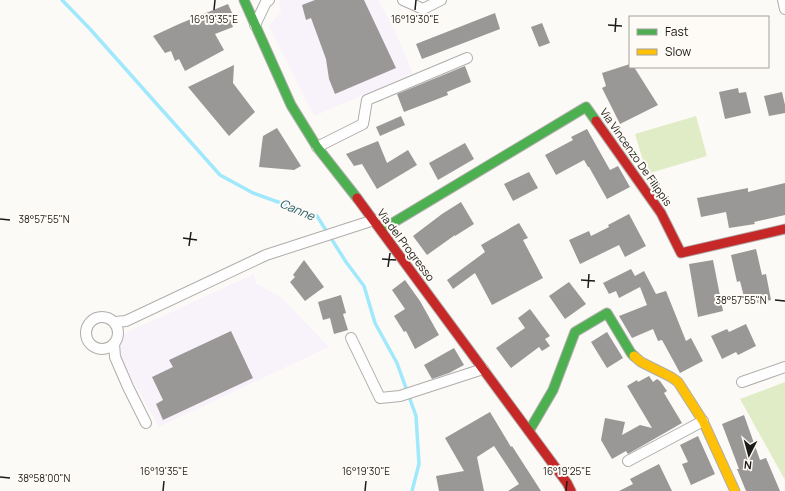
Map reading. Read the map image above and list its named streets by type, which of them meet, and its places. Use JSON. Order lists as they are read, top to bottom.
{
  "streets": {
    "street": ["Via Vincenzo De Filippis", "Via del Progresso"]
  },
  "crossings": [
    ["Via Vincenzo De Filippis", "Via del Progresso"]
  ],
  "water": ["Canne"],
  "legend": ["Fast", "Slow"],
  "north": "bottom",
  "coordinates": [
    "16°19'35\"E",
    "16°19'30\"E",
    "38°57'55\"N",
    "16°19'25\"E",
    "38°58'00\"N"
  ]
}
